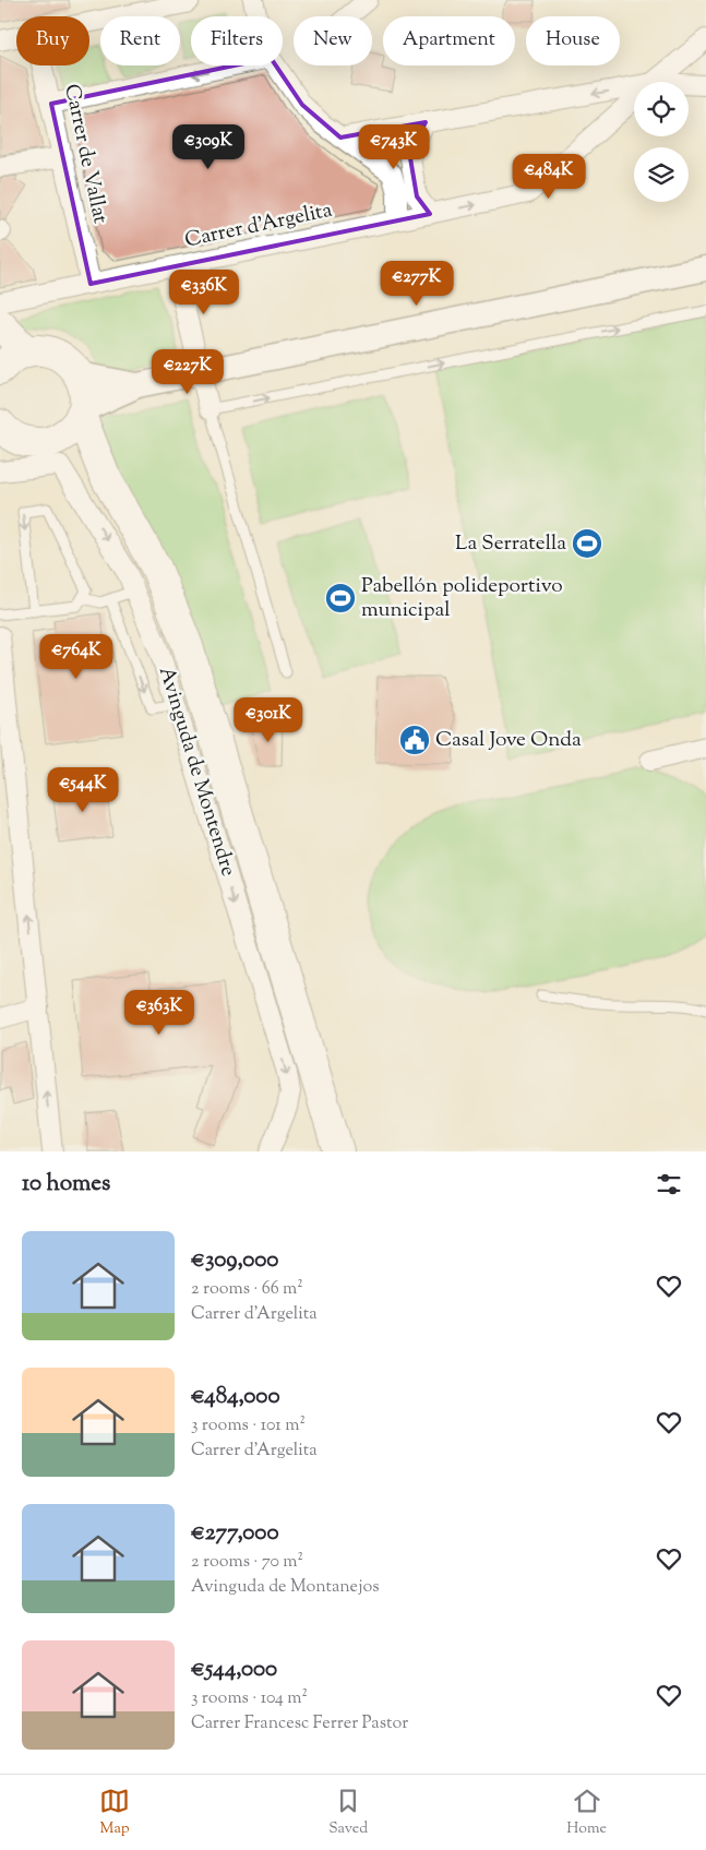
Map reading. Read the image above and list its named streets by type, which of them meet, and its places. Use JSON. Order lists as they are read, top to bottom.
{
  "streets": {
    "main road": ["Avinguda de Montendre"],
    "street": ["Carrer de Vallat", "Carrer d'Argelita"]
  },
  "crossings": [
    ["Carrer de Vallat", "Carrer d'Argelita"]
  ],
  "places": {
    "sports": ["La Serratella", "Pabellón polideportivo municipal"],
    "public building": ["Casal Jove Onda"]
  },
  "page": {
    "chip": [
      "Buy",
      "Rent",
      "Filters",
      "New",
      "Apartment",
      "House"
    ],
    "price": [
      "€309K",
      "€743K",
      "€484K",
      "€277K",
      "€336K",
      "€227K",
      "€764K",
      "€301K",
      "€544K",
      "€363K"
    ],
    "heading": "10 homes",
    "list": [
      {
        "name": "€309,000",
        "note": "2 rooms · 66 m² · Carrer d'Argelita"
      },
      {
        "name": "€484,000",
        "note": "3 rooms · 101 m² · Carrer d'Argelita"
      },
      {
        "name": "€277,000",
        "note": "2 rooms · 70 m² · Avinguda de Montanejos"
      },
      {
        "name": "€544,000",
        "note": "3 rooms · 104 m² · Carrer Francesc Ferrer Pastor"
      }
    ],
    "tabs": ["Map", "Saved", "Home"]
  }
}
